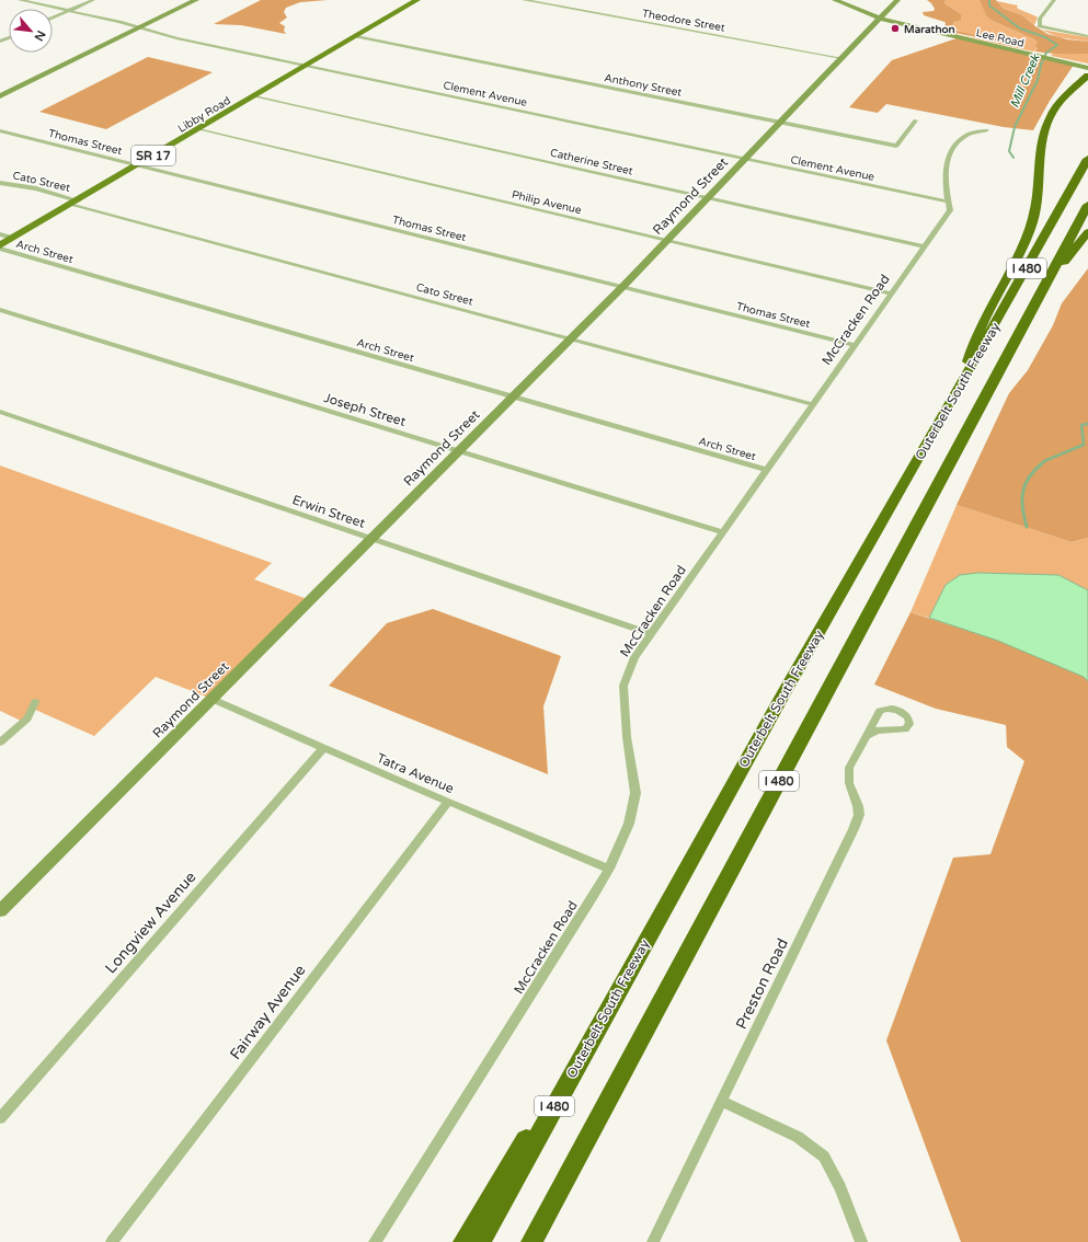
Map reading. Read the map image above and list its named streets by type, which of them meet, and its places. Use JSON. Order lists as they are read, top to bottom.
{
  "streets": {
    "highway": ["I 480", "Outerbelt South Freeway"],
    "main road": ["Libby Road", "SR 17"],
    "street": [
      "Theodore Street",
      "Lee Road",
      "Anthony Street",
      "Clement Avenue",
      "Thomas Street",
      "Catherine Street",
      "Cato Street",
      "Raymond Street",
      "Philip Avenue",
      "Arch Street",
      "McCracken Road",
      "Joseph Street",
      "Erwin Street",
      "Tatra Avenue",
      "Longview Avenue",
      "Preston Road",
      "Fairway Avenue"
    ]
  },
  "crossings": [
    ["Theodore Street", "Raymond Street"],
    ["Lee Road", "Raymond Street"],
    ["Anthony Street", "Libby Road"],
    ["Anthony Street", "Raymond Street"],
    ["Clement Avenue", "Libby Road"],
    ["Clement Avenue", "Raymond Street"],
    ["Clement Avenue", "McCracken Road"],
    ["Libby Road", "Thomas Street"],
    ["Libby Road", "Catherine Street"],
    ["Libby Road", "Cato Street"],
    ["Libby Road", "Philip Avenue"],
    ["Libby Road", "Arch Street"],
    ["Thomas Street", "Raymond Street"],
    ["Thomas Street", "McCracken Road"],
    ["Catherine Street", "Raymond Street"],
    ["Catherine Street", "McCracken Road"],
    ["Cato Street", "Raymond Street"],
    ["Cato Street", "McCracken Road"],
    ["Raymond Street", "Philip Avenue"],
    ["Raymond Street", "Arch Street"],
    ["Raymond Street", "Joseph Street"],
    ["Raymond Street", "Erwin Street"],
    ["Raymond Street", "Tatra Avenue"],
    ["Philip Avenue", "McCracken Road"],
    ["Arch Street", "McCracken Road"],
    ["McCracken Road", "Joseph Street"],
    ["McCracken Road", "Erwin Street"],
    ["McCracken Road", "Tatra Avenue"],
    ["Tatra Avenue", "Longview Avenue"],
    ["Tatra Avenue", "Fairway Avenue"]
  ],
  "water": ["Mill Creek"],
  "places": ["Marathon"],
  "north": "bottom right"
}
